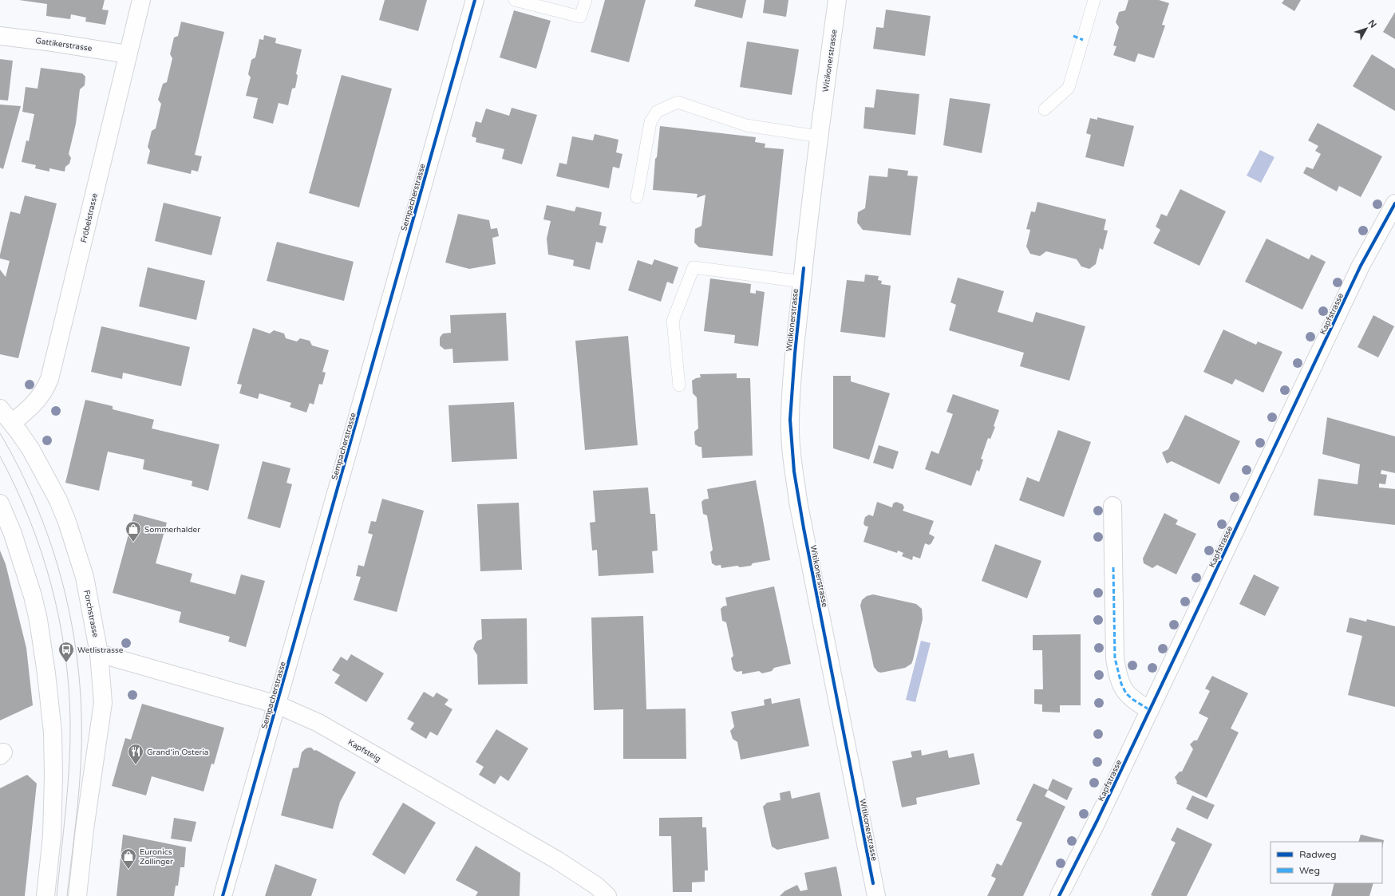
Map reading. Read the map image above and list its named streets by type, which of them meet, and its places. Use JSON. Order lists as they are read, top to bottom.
{
  "streets": {
    "street": [
      "Gattikerstrasse",
      "Witikonerstrasse",
      "Sempacherstrasse",
      "Fröbelstrasse",
      "Kapfstrasse",
      "Forchstrasse",
      "Kapfsteig"
    ]
  },
  "crossings": [
    ["Gattikerstrasse", "Fröbelstrasse"],
    ["Sempacherstrasse", "Kapfsteig"],
    ["Fröbelstrasse", "Forchstrasse"],
    ["Forchstrasse", "Kapfsteig"]
  ],
  "places": {
    "shop": ["Sommerhalder", "Euronics Zollinger"],
    "bus stop": ["Wetlistrasse"],
    "restaurant": ["Grand‘in Osteria"]
  },
  "legend": ["Radweg", "Weg"],
  "north": "top right"
}
